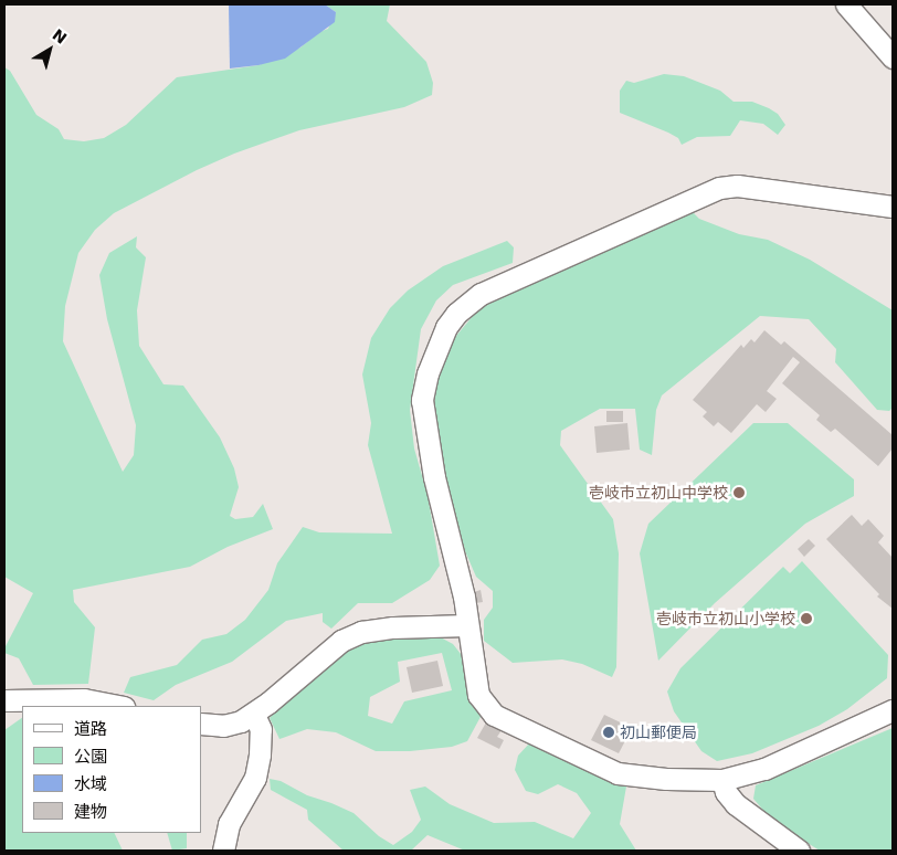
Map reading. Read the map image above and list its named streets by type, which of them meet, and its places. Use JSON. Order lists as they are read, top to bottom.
{
  "places": ["壱岐市立初山中学校", "壱岐市立初山小学校", "初山郵便局"],
  "legend": [
    "道路",
    "公園",
    "水域",
    "建物"
  ],
  "north": "top right"
}
